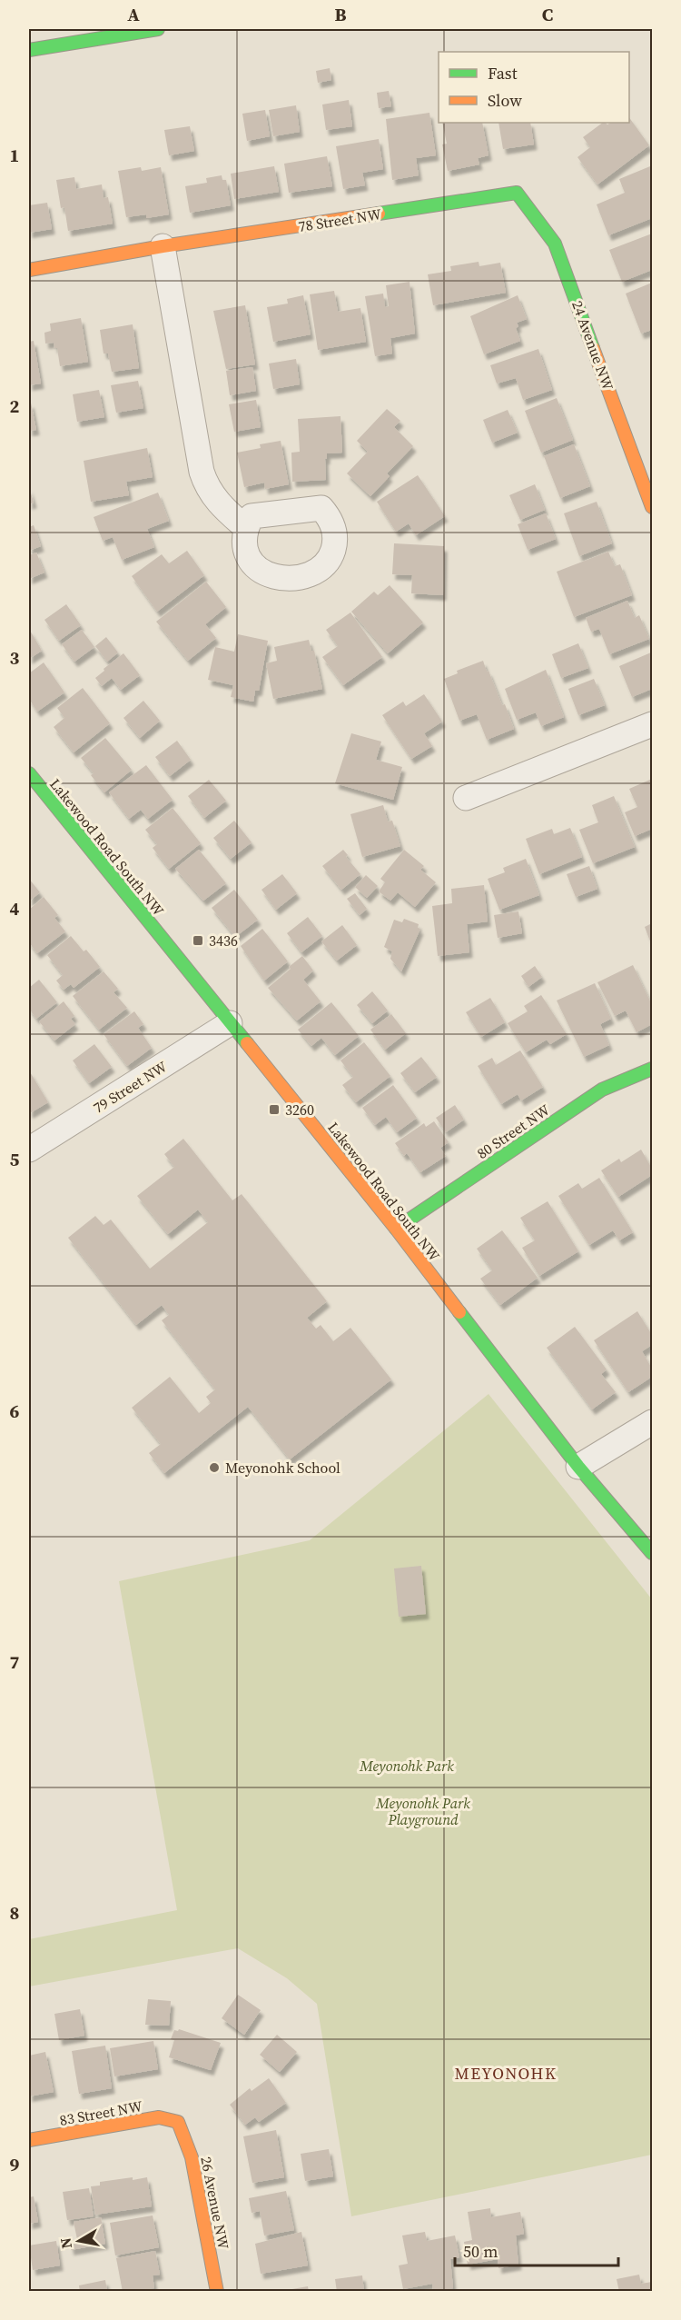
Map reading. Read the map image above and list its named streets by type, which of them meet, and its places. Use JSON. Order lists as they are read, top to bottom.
{
  "streets": {
    "street": [
      "78 Street NW",
      "24 Avenue NW",
      "Lakewood Road South NW",
      "79 Street NW",
      "80 Street NW",
      "83 Street NW",
      "26 Avenue NW"
    ]
  },
  "crossings": [
    ["78 Street NW", "24 Avenue NW"],
    ["Lakewood Road South NW", "79 Street NW"],
    ["Lakewood Road South NW", "80 Street NW"],
    ["83 Street NW", "26 Avenue NW"]
  ],
  "districts": ["MEYONOHK"],
  "parks": ["Meyonohk Park", "Meyonohk Park Playground"],
  "places": {
    "transit": ["3436", "3260"],
    "other": ["Meyonohk School"]
  },
  "legend": ["Fast", "Slow"],
  "scale_bar": "50 m",
  "north": "left",
  "grid": {
    "columns": ["A", "B", "C"],
    "rows": [
      "1",
      "2",
      "3",
      "4",
      "5",
      "6",
      "7",
      "8",
      "9"
    ]
  }
}
